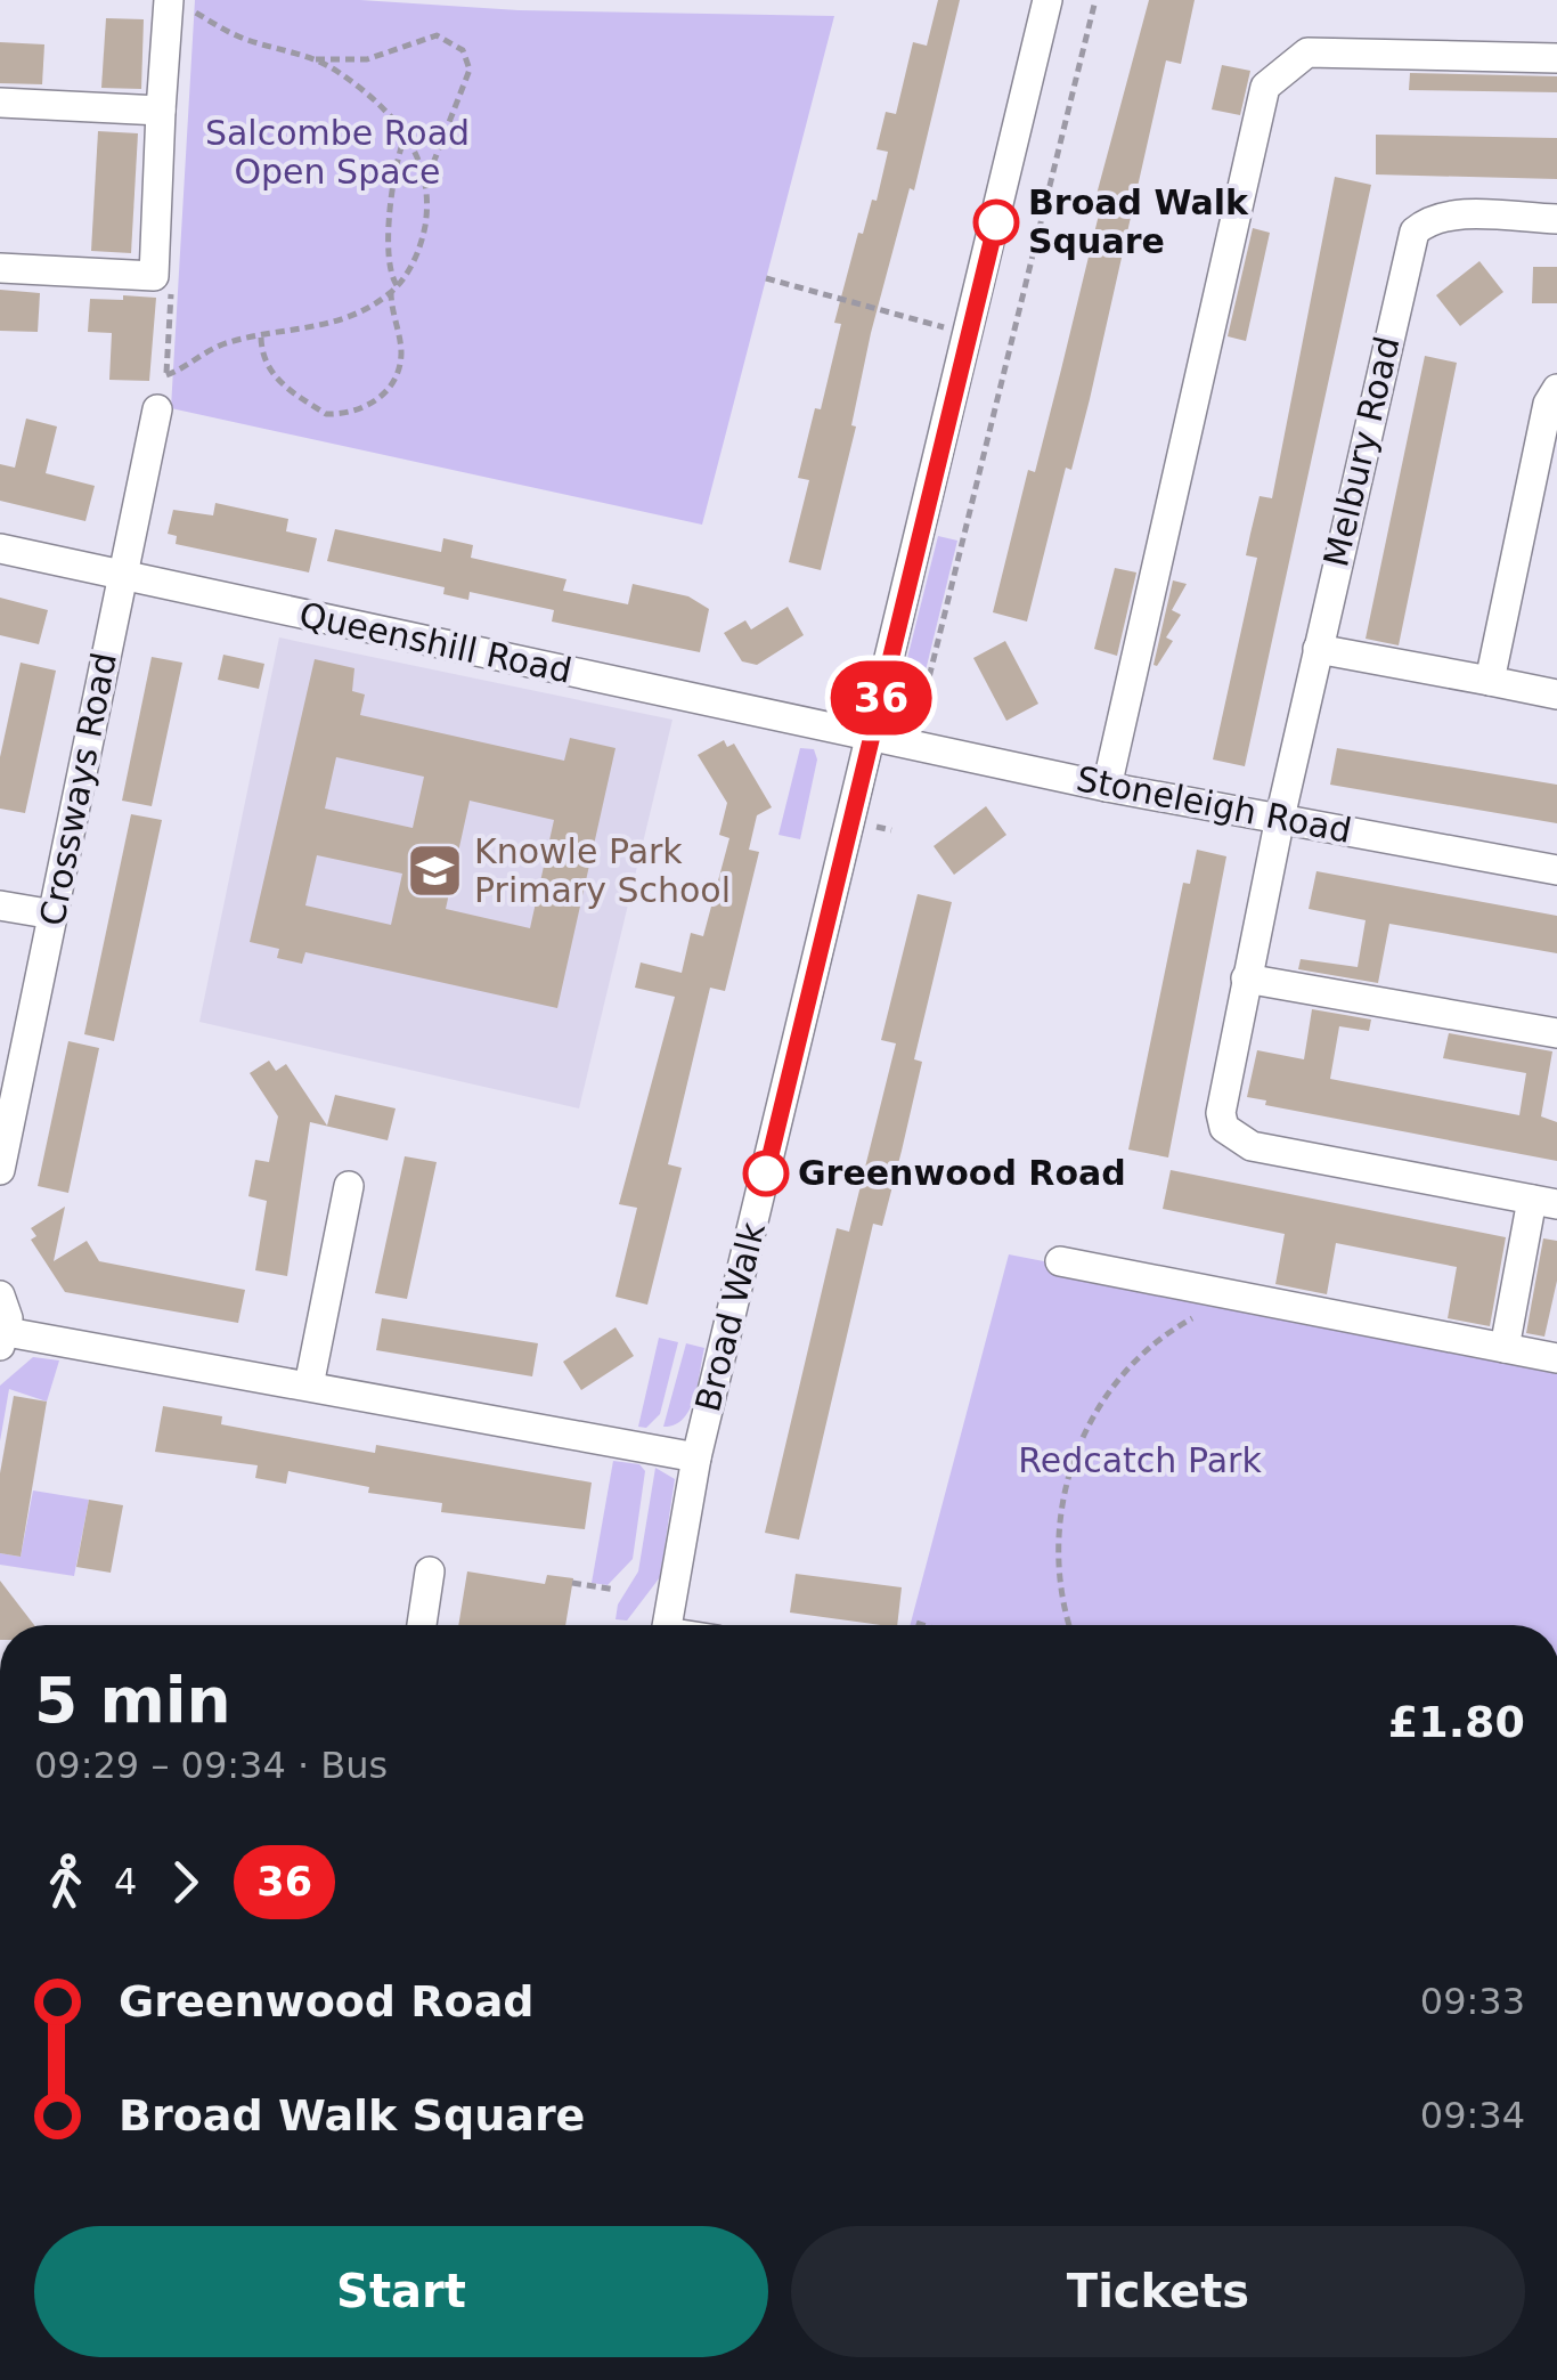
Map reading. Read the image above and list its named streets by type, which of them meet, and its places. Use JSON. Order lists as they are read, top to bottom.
{
  "streets": {
    "street": [
      "Melbury Road",
      "Queenshill Road",
      "Crossways Road",
      "Stoneleigh Road",
      "Broad Walk"
    ]
  },
  "crossings": [
    ["Melbury Road", "Stoneleigh Road"],
    ["Queenshill Road", "Crossways Road"],
    ["Queenshill Road", "Stoneleigh Road"],
    ["Queenshill Road", "Broad Walk"],
    ["Stoneleigh Road", "Broad Walk"]
  ],
  "parks": ["Salcombe Road Open Space", "Redcatch Park"],
  "places": {
    "other": ["Broad Walk Square", "Greenwood Road"],
    "school or university": ["Knowle Park Primary School"]
  },
  "lines": ["bus line 36"],
  "page": {
    "on_map": "36",
    "heading": ["5 min", "09:29 – 09:34 · Bus", "£1.80"],
    "legs": ["4", "36"],
    "list": [
      {
        "name": "Greenwood Road",
        "value": "09:33"
      },
      {
        "name": "Broad Walk Square",
        "value": "09:34"
      }
    ],
    "buttons": ["Start", "Tickets"]
  }
}
